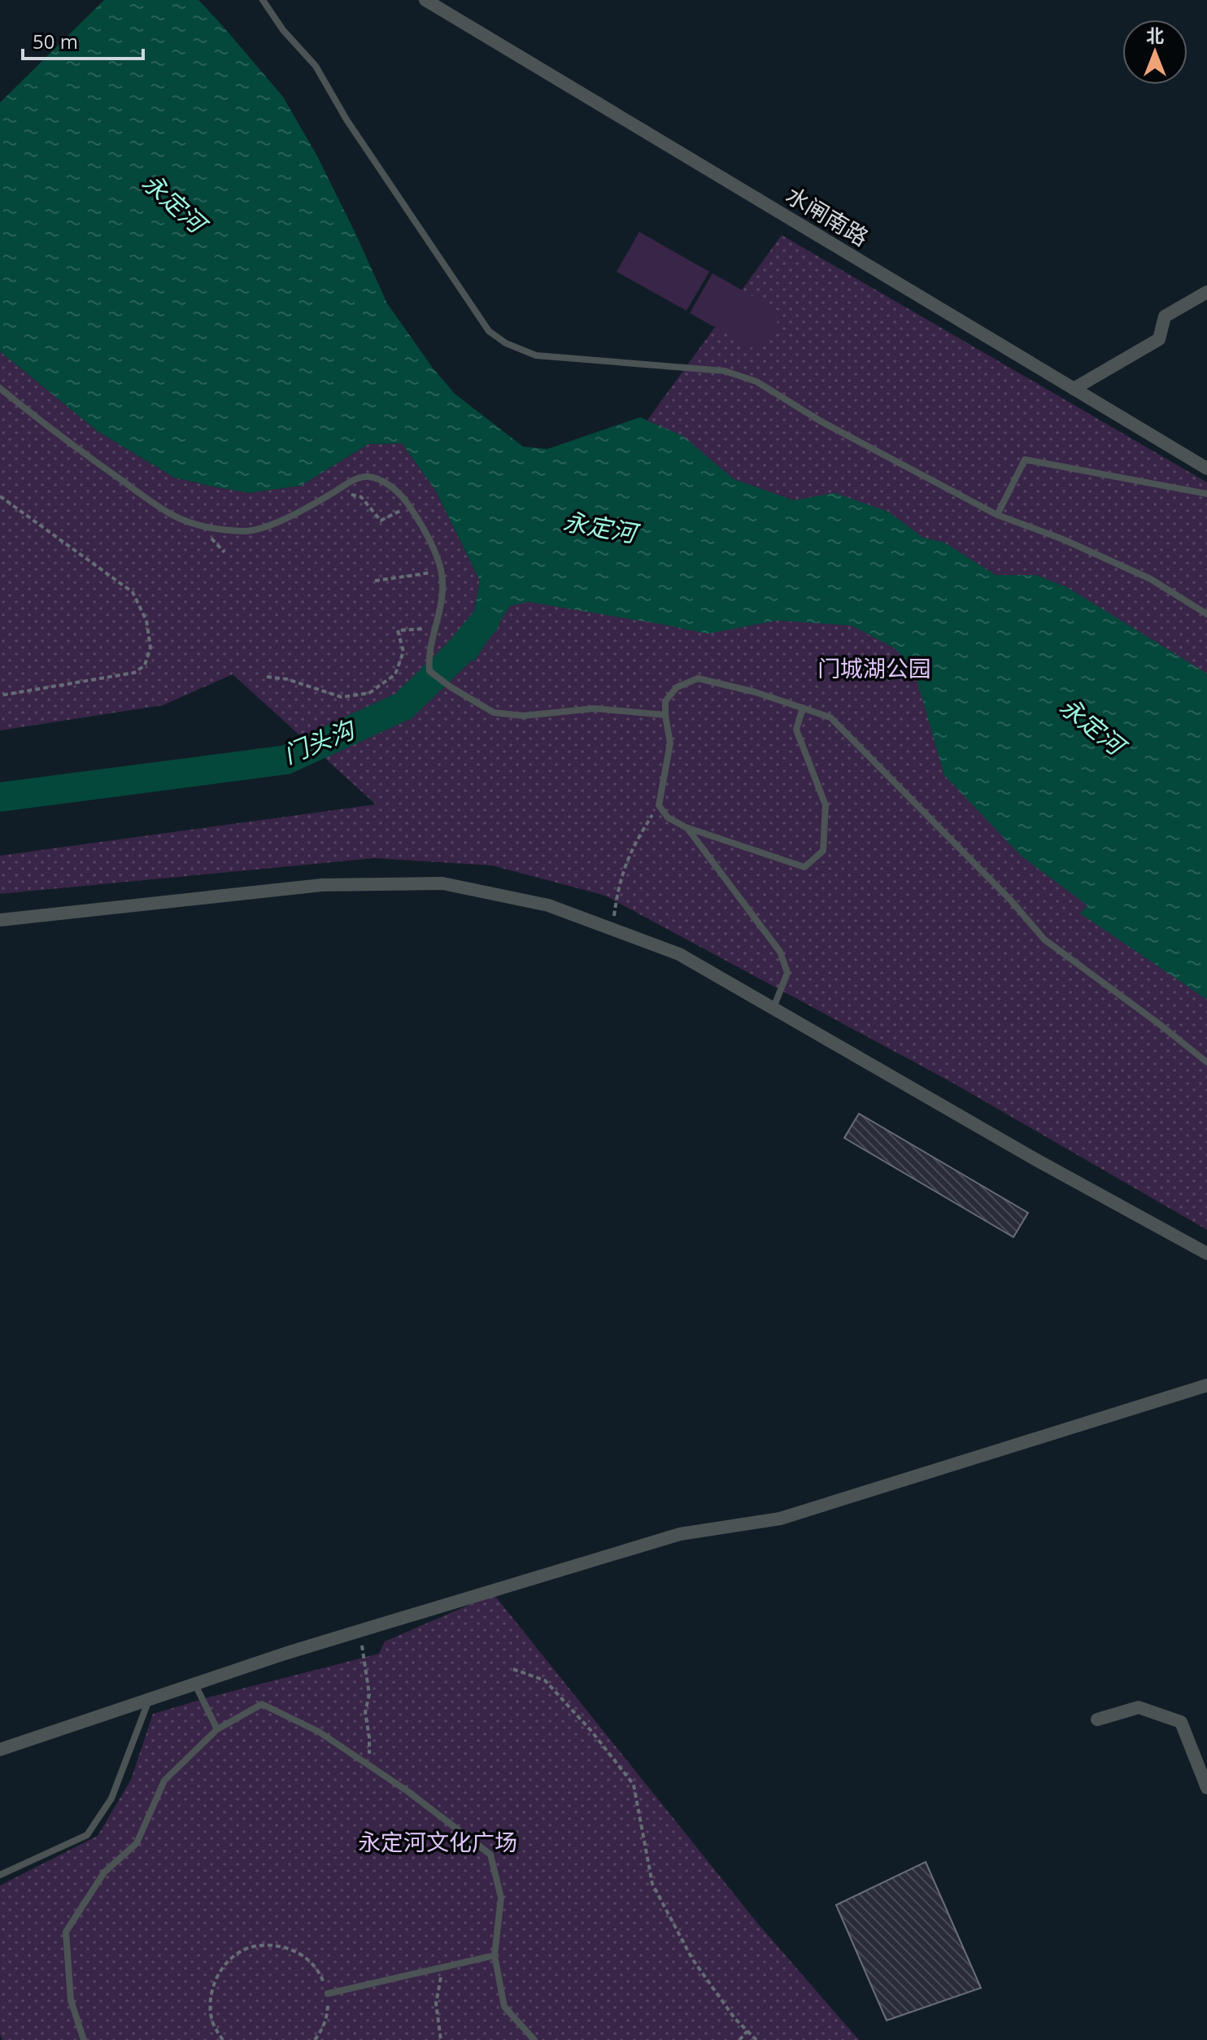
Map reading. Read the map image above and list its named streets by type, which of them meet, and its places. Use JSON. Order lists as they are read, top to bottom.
{
  "streets": {
    "street": ["水闸南路"]
  },
  "water": ["永定河", "门头沟"],
  "parks": ["门城湖公园", "永定河文化广场"],
  "scale_bar": "50 m",
  "north": "top"
}
